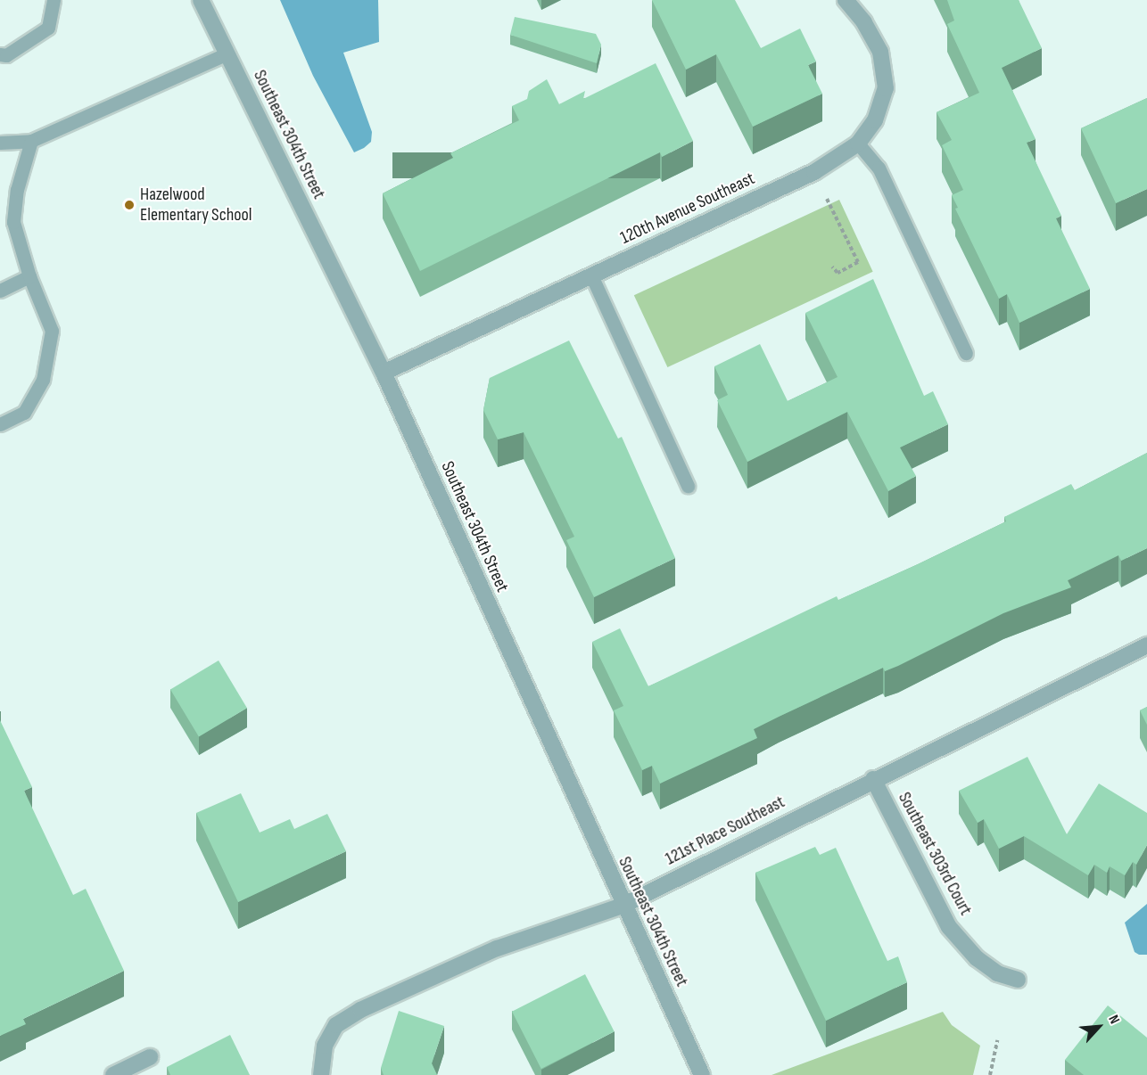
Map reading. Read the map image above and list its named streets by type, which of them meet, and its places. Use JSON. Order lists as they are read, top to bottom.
{
  "streets": {
    "street": [
      "Southeast 304th Street",
      "120th Avenue Southeast",
      "121st Place Southeast",
      "Southeast 303rd Court"
    ]
  },
  "crossings": [
    ["Southeast 304th Street", "120th Avenue Southeast"],
    ["Southeast 304th Street", "121st Place Southeast"],
    ["121st Place Southeast", "Southeast 303rd Court"]
  ],
  "places": ["Hazelwood Elementary School"],
  "north": "top right"
}
